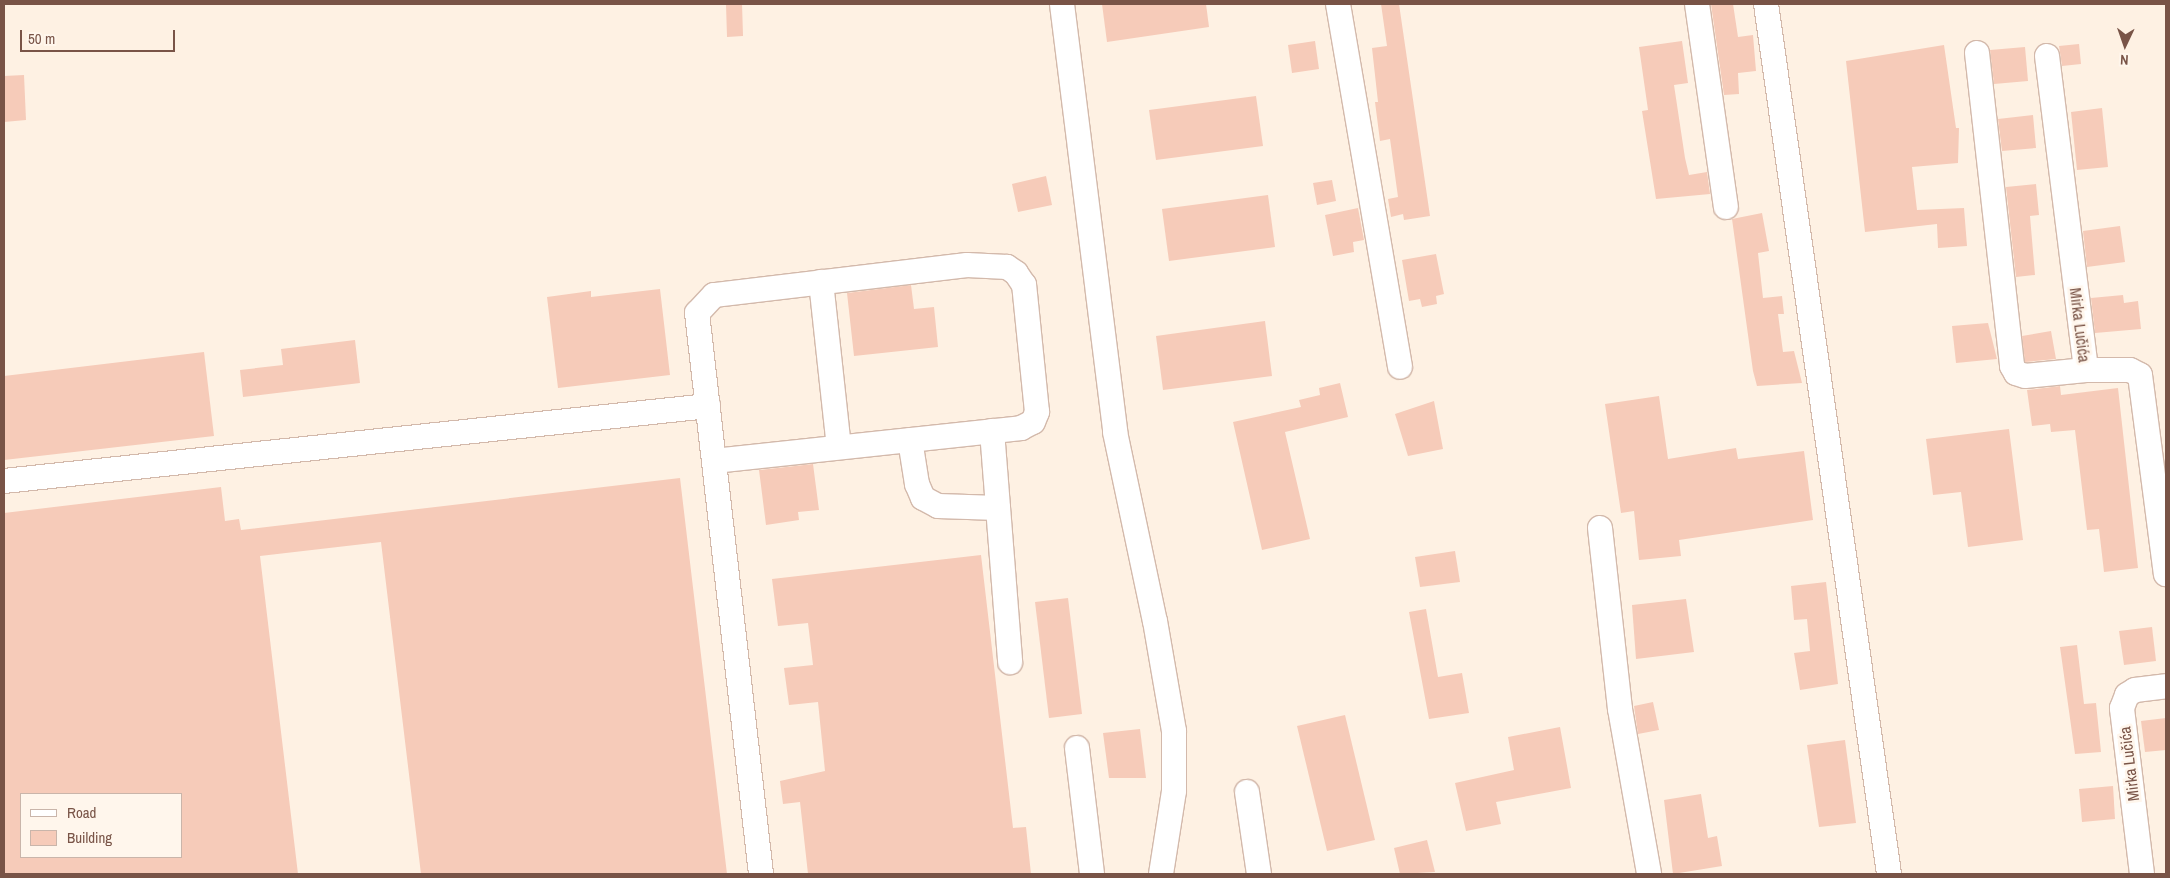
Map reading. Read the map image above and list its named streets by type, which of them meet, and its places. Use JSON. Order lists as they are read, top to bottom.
{
  "streets": {
    "street": ["Mirka Lučića"]
  },
  "legend": ["Road", "Building"],
  "scale_bar": "50 m",
  "north": "bottom"
}
